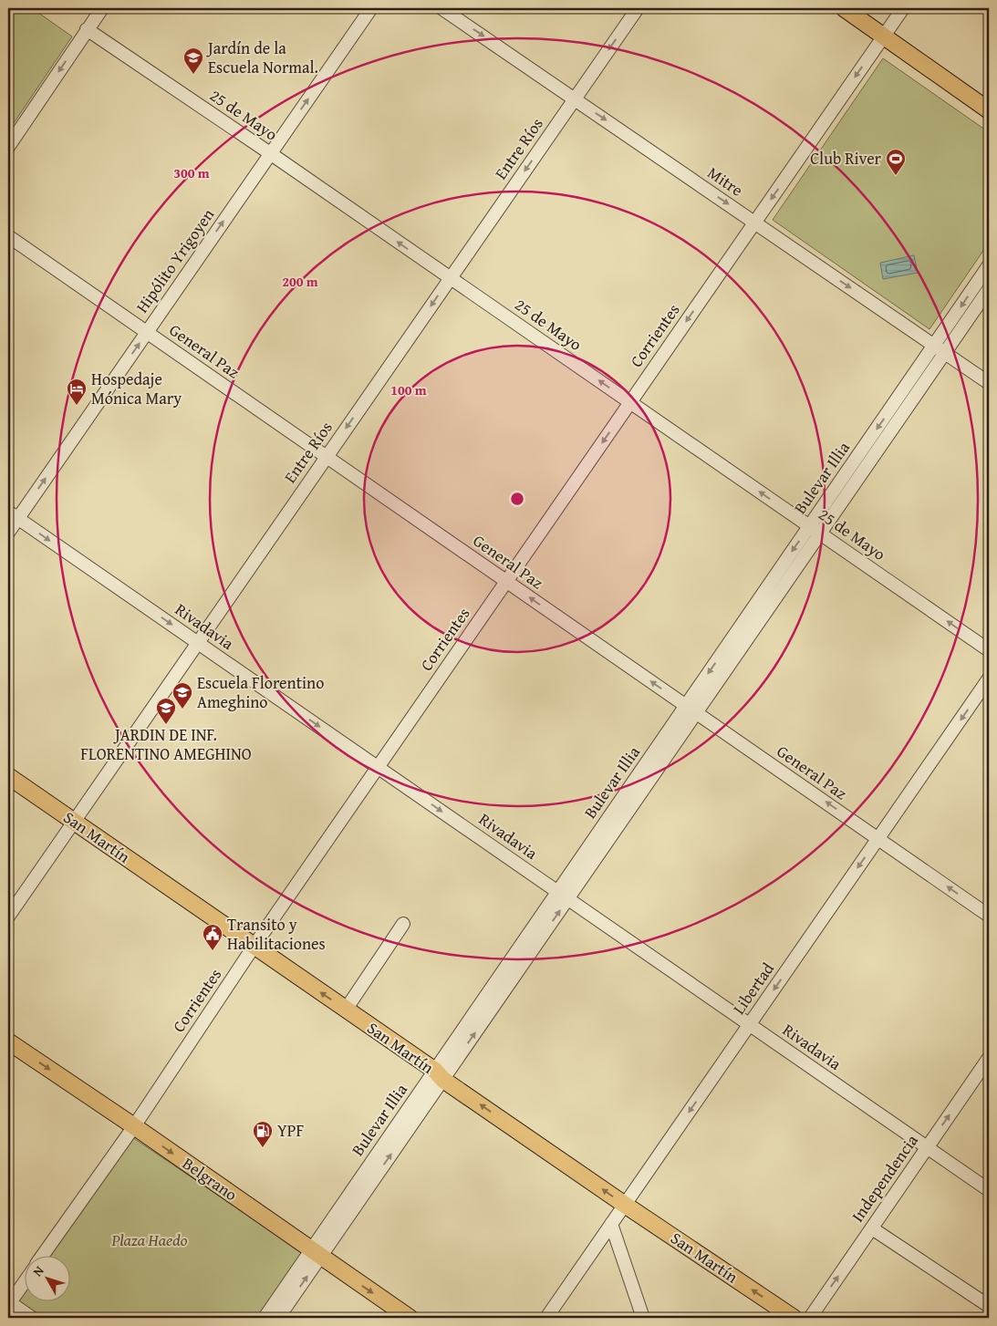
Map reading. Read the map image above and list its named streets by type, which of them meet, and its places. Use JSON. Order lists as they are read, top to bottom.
{
  "streets": {
    "main road": ["San Martín", "Belgrano"],
    "street": [
      "25 de Mayo",
      "Entre Ríos",
      "Mitre",
      "Hipólito Yrigoyen",
      "Corrientes",
      "General Paz",
      "Bulevar Illia",
      "Rivadavia",
      "Libertad",
      "Independencia"
    ]
  },
  "crossings": [
    ["25 de Mayo", "Entre Ríos"],
    ["25 de Mayo", "Hipólito Yrigoyen"],
    ["25 de Mayo", "Corrientes"],
    ["25 de Mayo", "Bulevar Illia"],
    ["Entre Ríos", "Mitre"],
    ["Entre Ríos", "General Paz"],
    ["Entre Ríos", "Rivadavia"],
    ["Entre Ríos", "San Martín"],
    ["Mitre", "Corrientes"],
    ["Mitre", "Bulevar Illia"],
    ["Hipólito Yrigoyen", "General Paz"],
    ["Hipólito Yrigoyen", "Rivadavia"],
    ["Corrientes", "General Paz"],
    ["Corrientes", "Rivadavia"],
    ["Corrientes", "San Martín"],
    ["Corrientes", "Belgrano"],
    ["General Paz", "Bulevar Illia"],
    ["General Paz", "Libertad"],
    ["Bulevar Illia", "Rivadavia"],
    ["Bulevar Illia", "San Martín"],
    ["Bulevar Illia", "Belgrano"],
    ["Rivadavia", "Libertad"],
    ["Rivadavia", "Independencia"],
    ["San Martín", "Libertad"]
  ],
  "one_way": [
    "25 de Mayo",
    "Entre Ríos",
    "Mitre",
    "Hipólito Yrigoyen",
    "Corrientes",
    "General Paz",
    "Rivadavia",
    "San Martín",
    "Libertad",
    "Independencia",
    "Belgrano"
  ],
  "parks": ["Plaza Haedo"],
  "places": {
    "school or university": ["Jardín de la Escuela Normal.", "Escuela Florentino Ameghino", "JARDIN DE INF. FLORENTINO AMEGHINO"],
    "sports": ["Club River"],
    "hotel": ["Hospedaje Mónica Mary"],
    "public building": ["Transito y Habilitaciones"],
    "fuel station": ["YPF"]
  },
  "north": "top left",
  "rings": ["300 m", "200 m", "100 m"]
}
